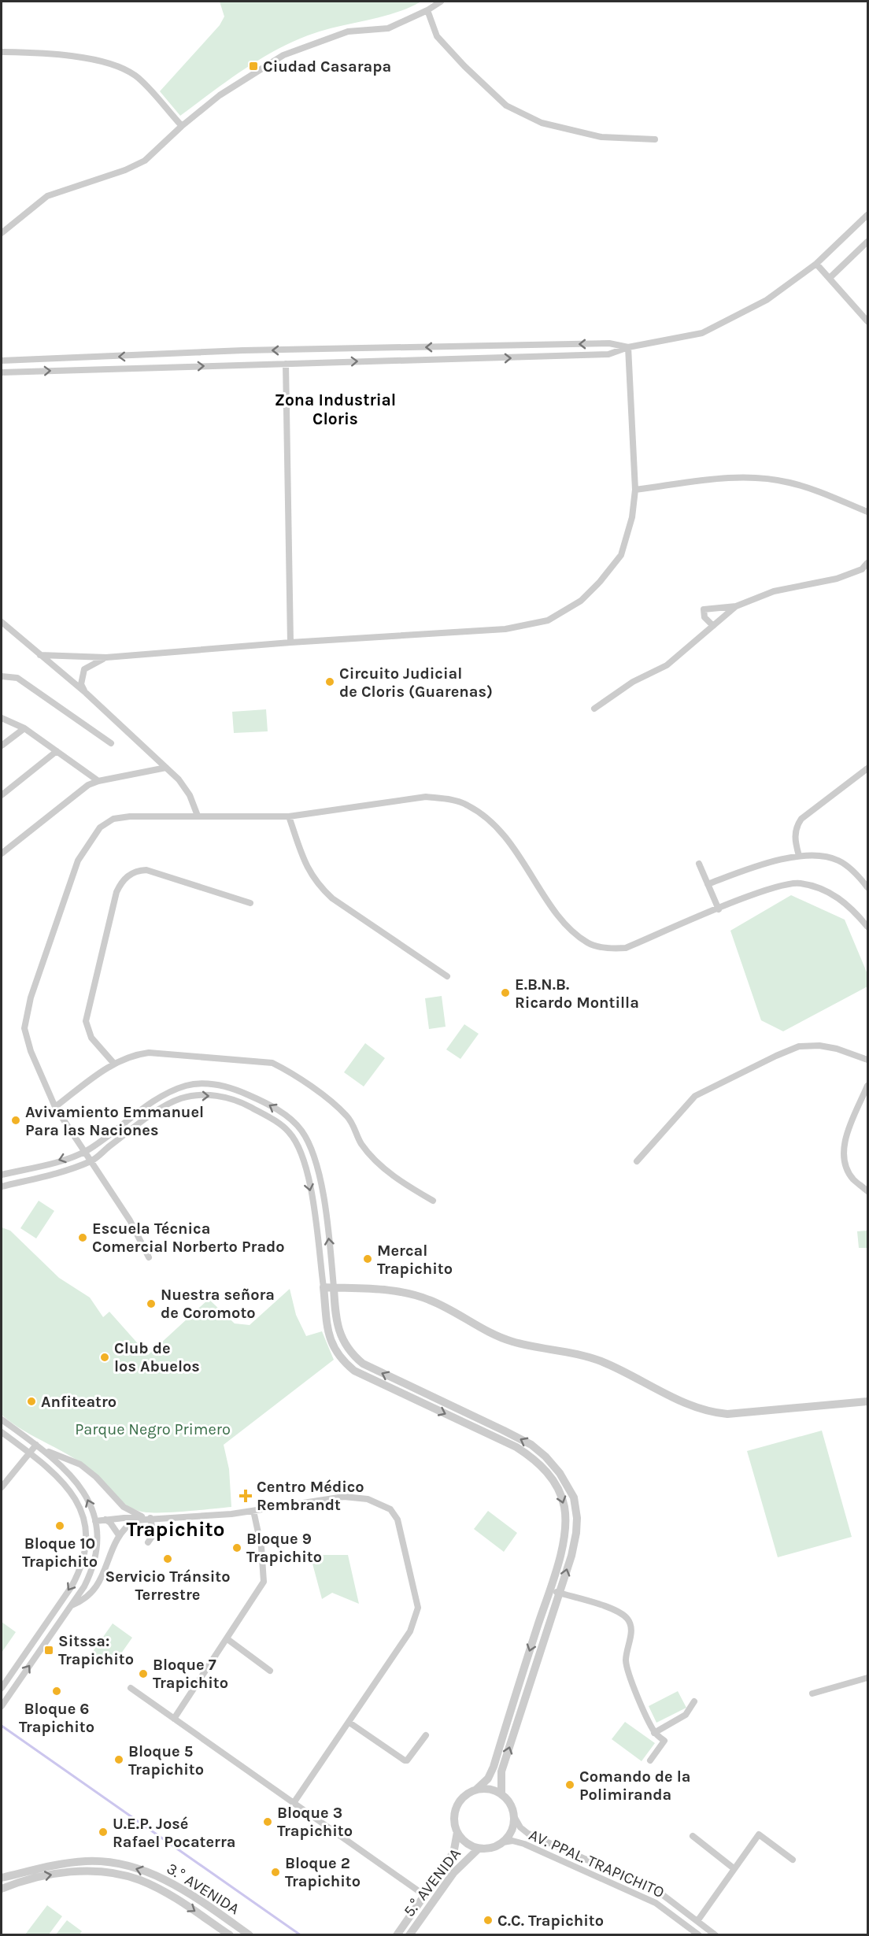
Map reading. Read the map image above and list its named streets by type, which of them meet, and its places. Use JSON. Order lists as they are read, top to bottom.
{
  "streets": {
    "street": ["AV. PPAL. TRAPICHITO", "5.° AVENIDA", "3.° AVENIDA"]
  },
  "crossings": [
    ["AV. PPAL. TRAPICHITO", "5.° AVENIDA"]
  ],
  "districts": ["Zona Industrial Cloris", "Trapichito"],
  "parks": ["Parque Negro Primero"],
  "places": {
    "transit": ["Ciudad Casarapa", "Sitssa: Trapichito"],
    "other": [
      "Circuito Judicial de Cloris (Guarenas)",
      "E.B.N.B. Ricardo Montilla",
      "Avivamiento Emmanuel Para las Naciones",
      "Escuela Técnica Comercial Norberto Prado",
      "Mercal Trapichito",
      "Nuestra señora de Coromoto",
      "Club de los Abuelos",
      "Anfiteatro",
      "Bloque 10 Trapichito",
      "Bloque 9 Trapichito",
      "Servicio Tránsito Terrestre",
      "Bloque 7 Trapichito",
      "Bloque 6 Trapichito",
      "Bloque 5 Trapichito",
      "Comando de la Polimiranda",
      "Bloque 3 Trapichito",
      "U.E.P. José Rafael Pocaterra",
      "Bloque 2 Trapichito",
      "C.C. Trapichito"
    ],
    "health": ["Centro Médico Rembrandt"]
  }
}
